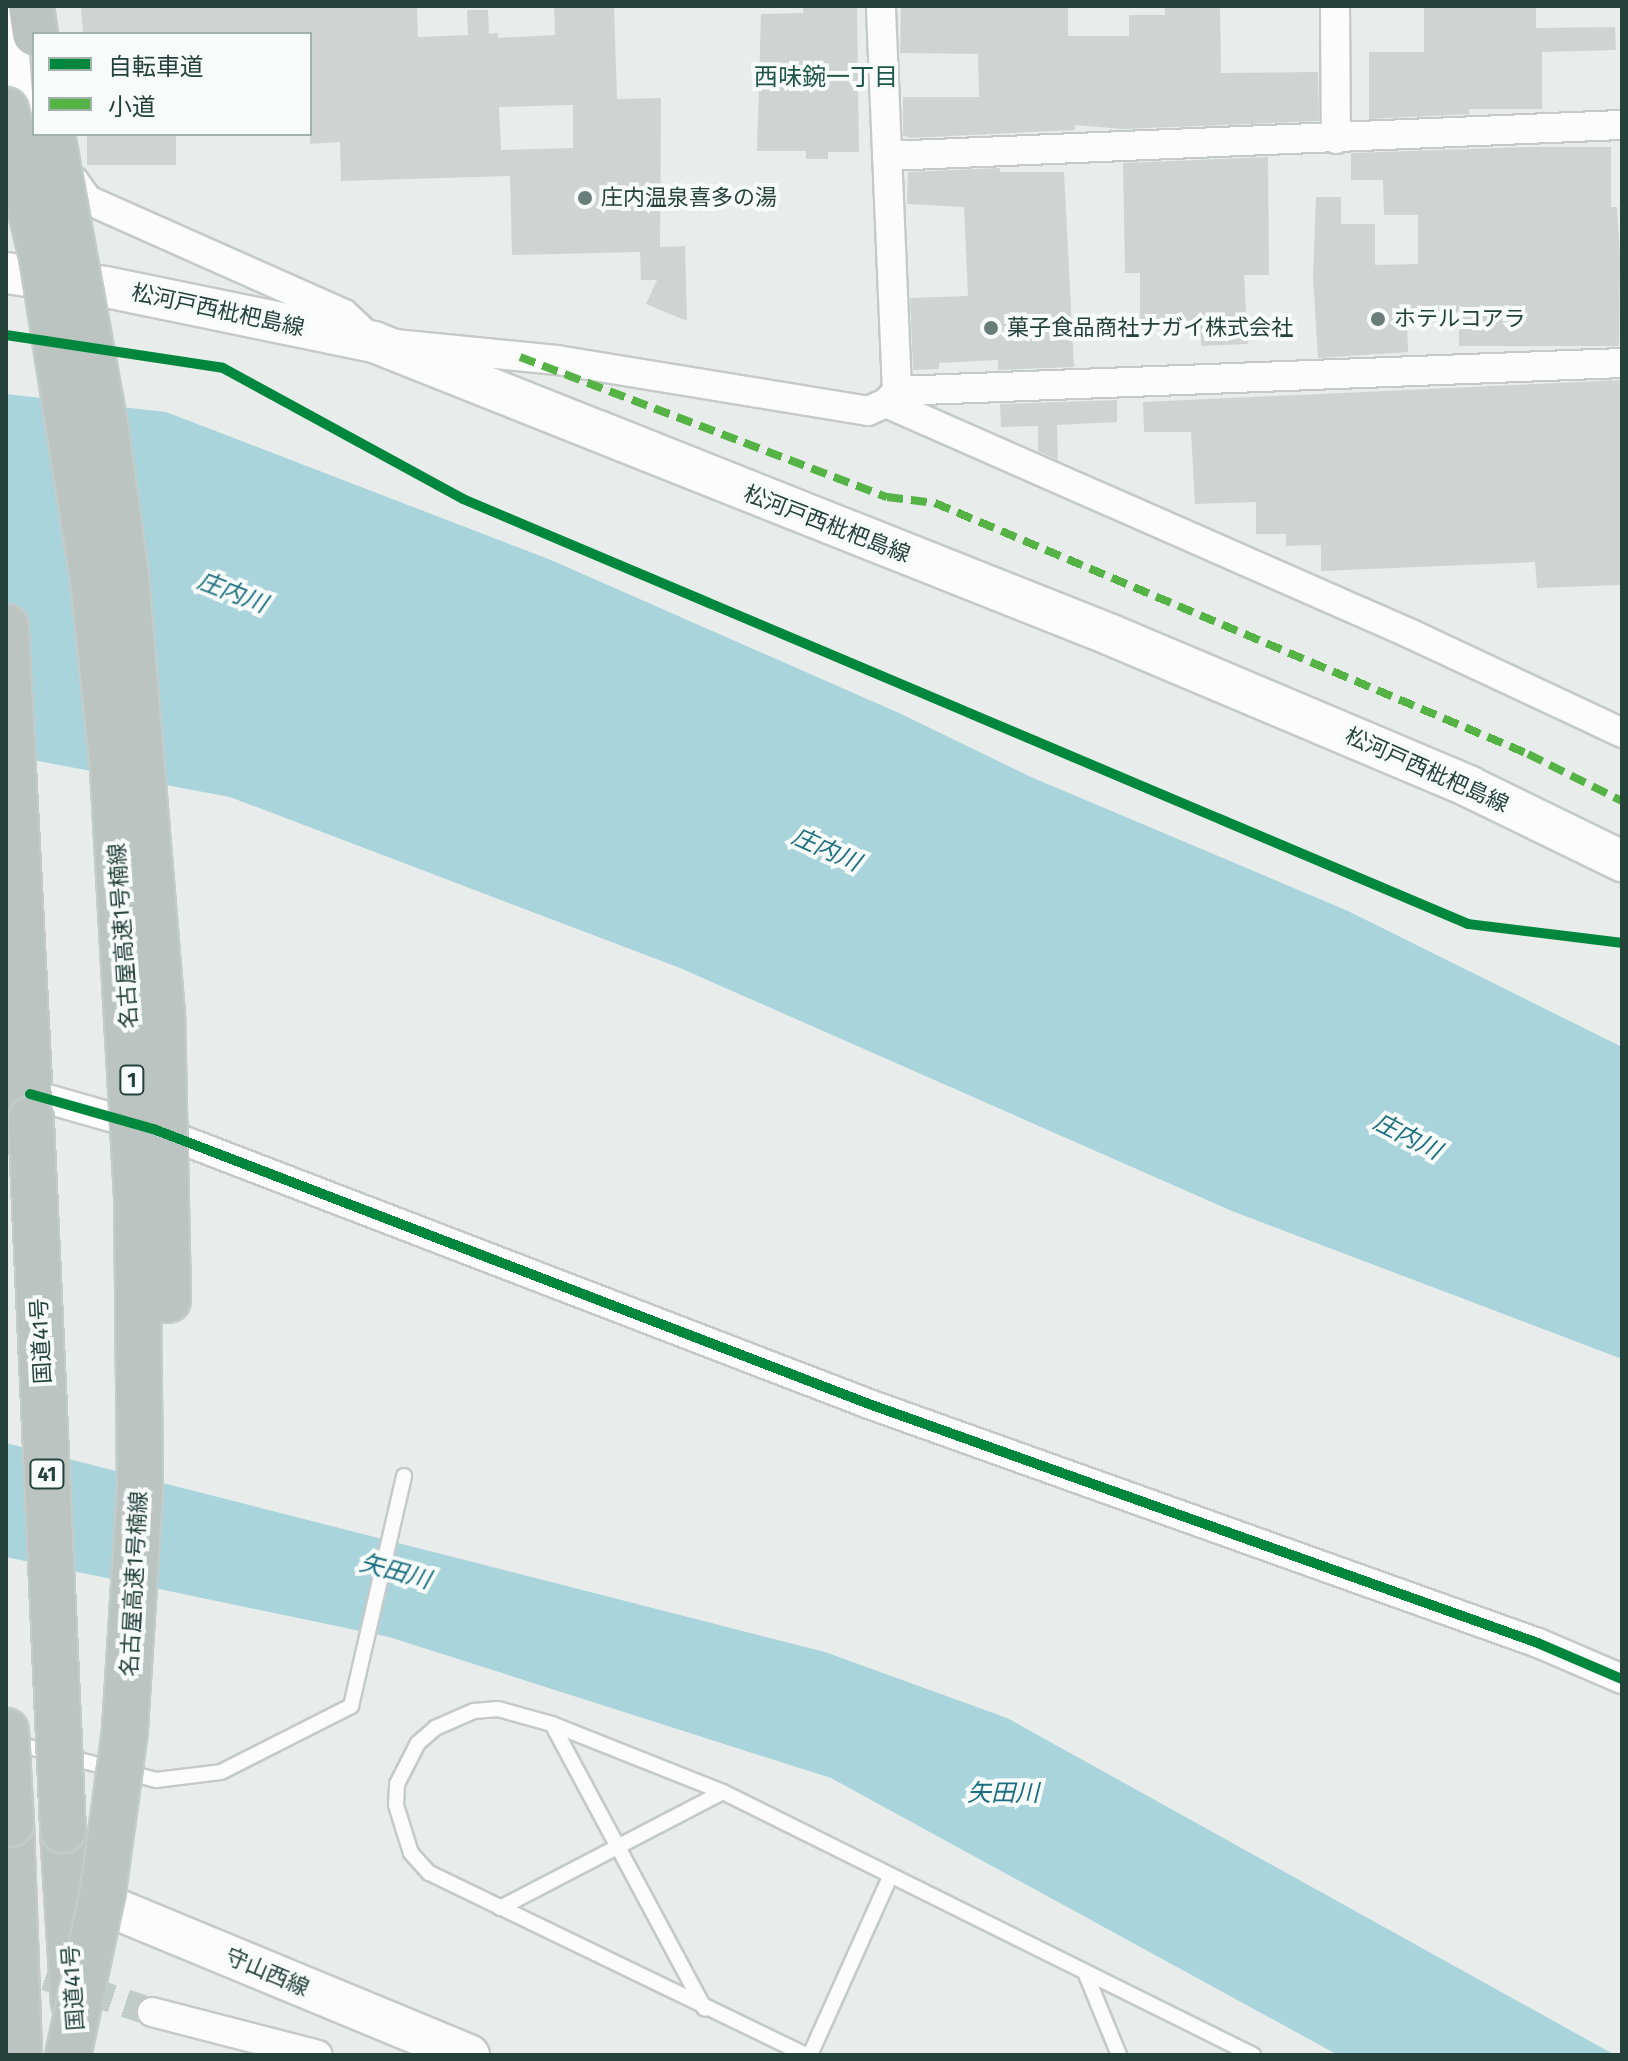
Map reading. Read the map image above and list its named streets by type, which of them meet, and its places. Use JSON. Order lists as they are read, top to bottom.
{
  "streets": {
    "highway": [
      "名古屋高速1号楠線",
      "1",
      "国道41号",
      "41"
    ],
    "main road": ["松河戸西枇杷島線", "守山西線"]
  },
  "crossings": [
    ["名古屋高速1号楠線", "国道41号"],
    ["国道41号", "守山西線"]
  ],
  "districts": ["西味鋺一丁目"],
  "water": ["庄内川", "矢田川"],
  "places": ["庄内温泉喜多の湯", "ホテルコアラ", "菓子食品商社ナガイ株式会社"],
  "legend": ["自転車道", "小道"]
}
